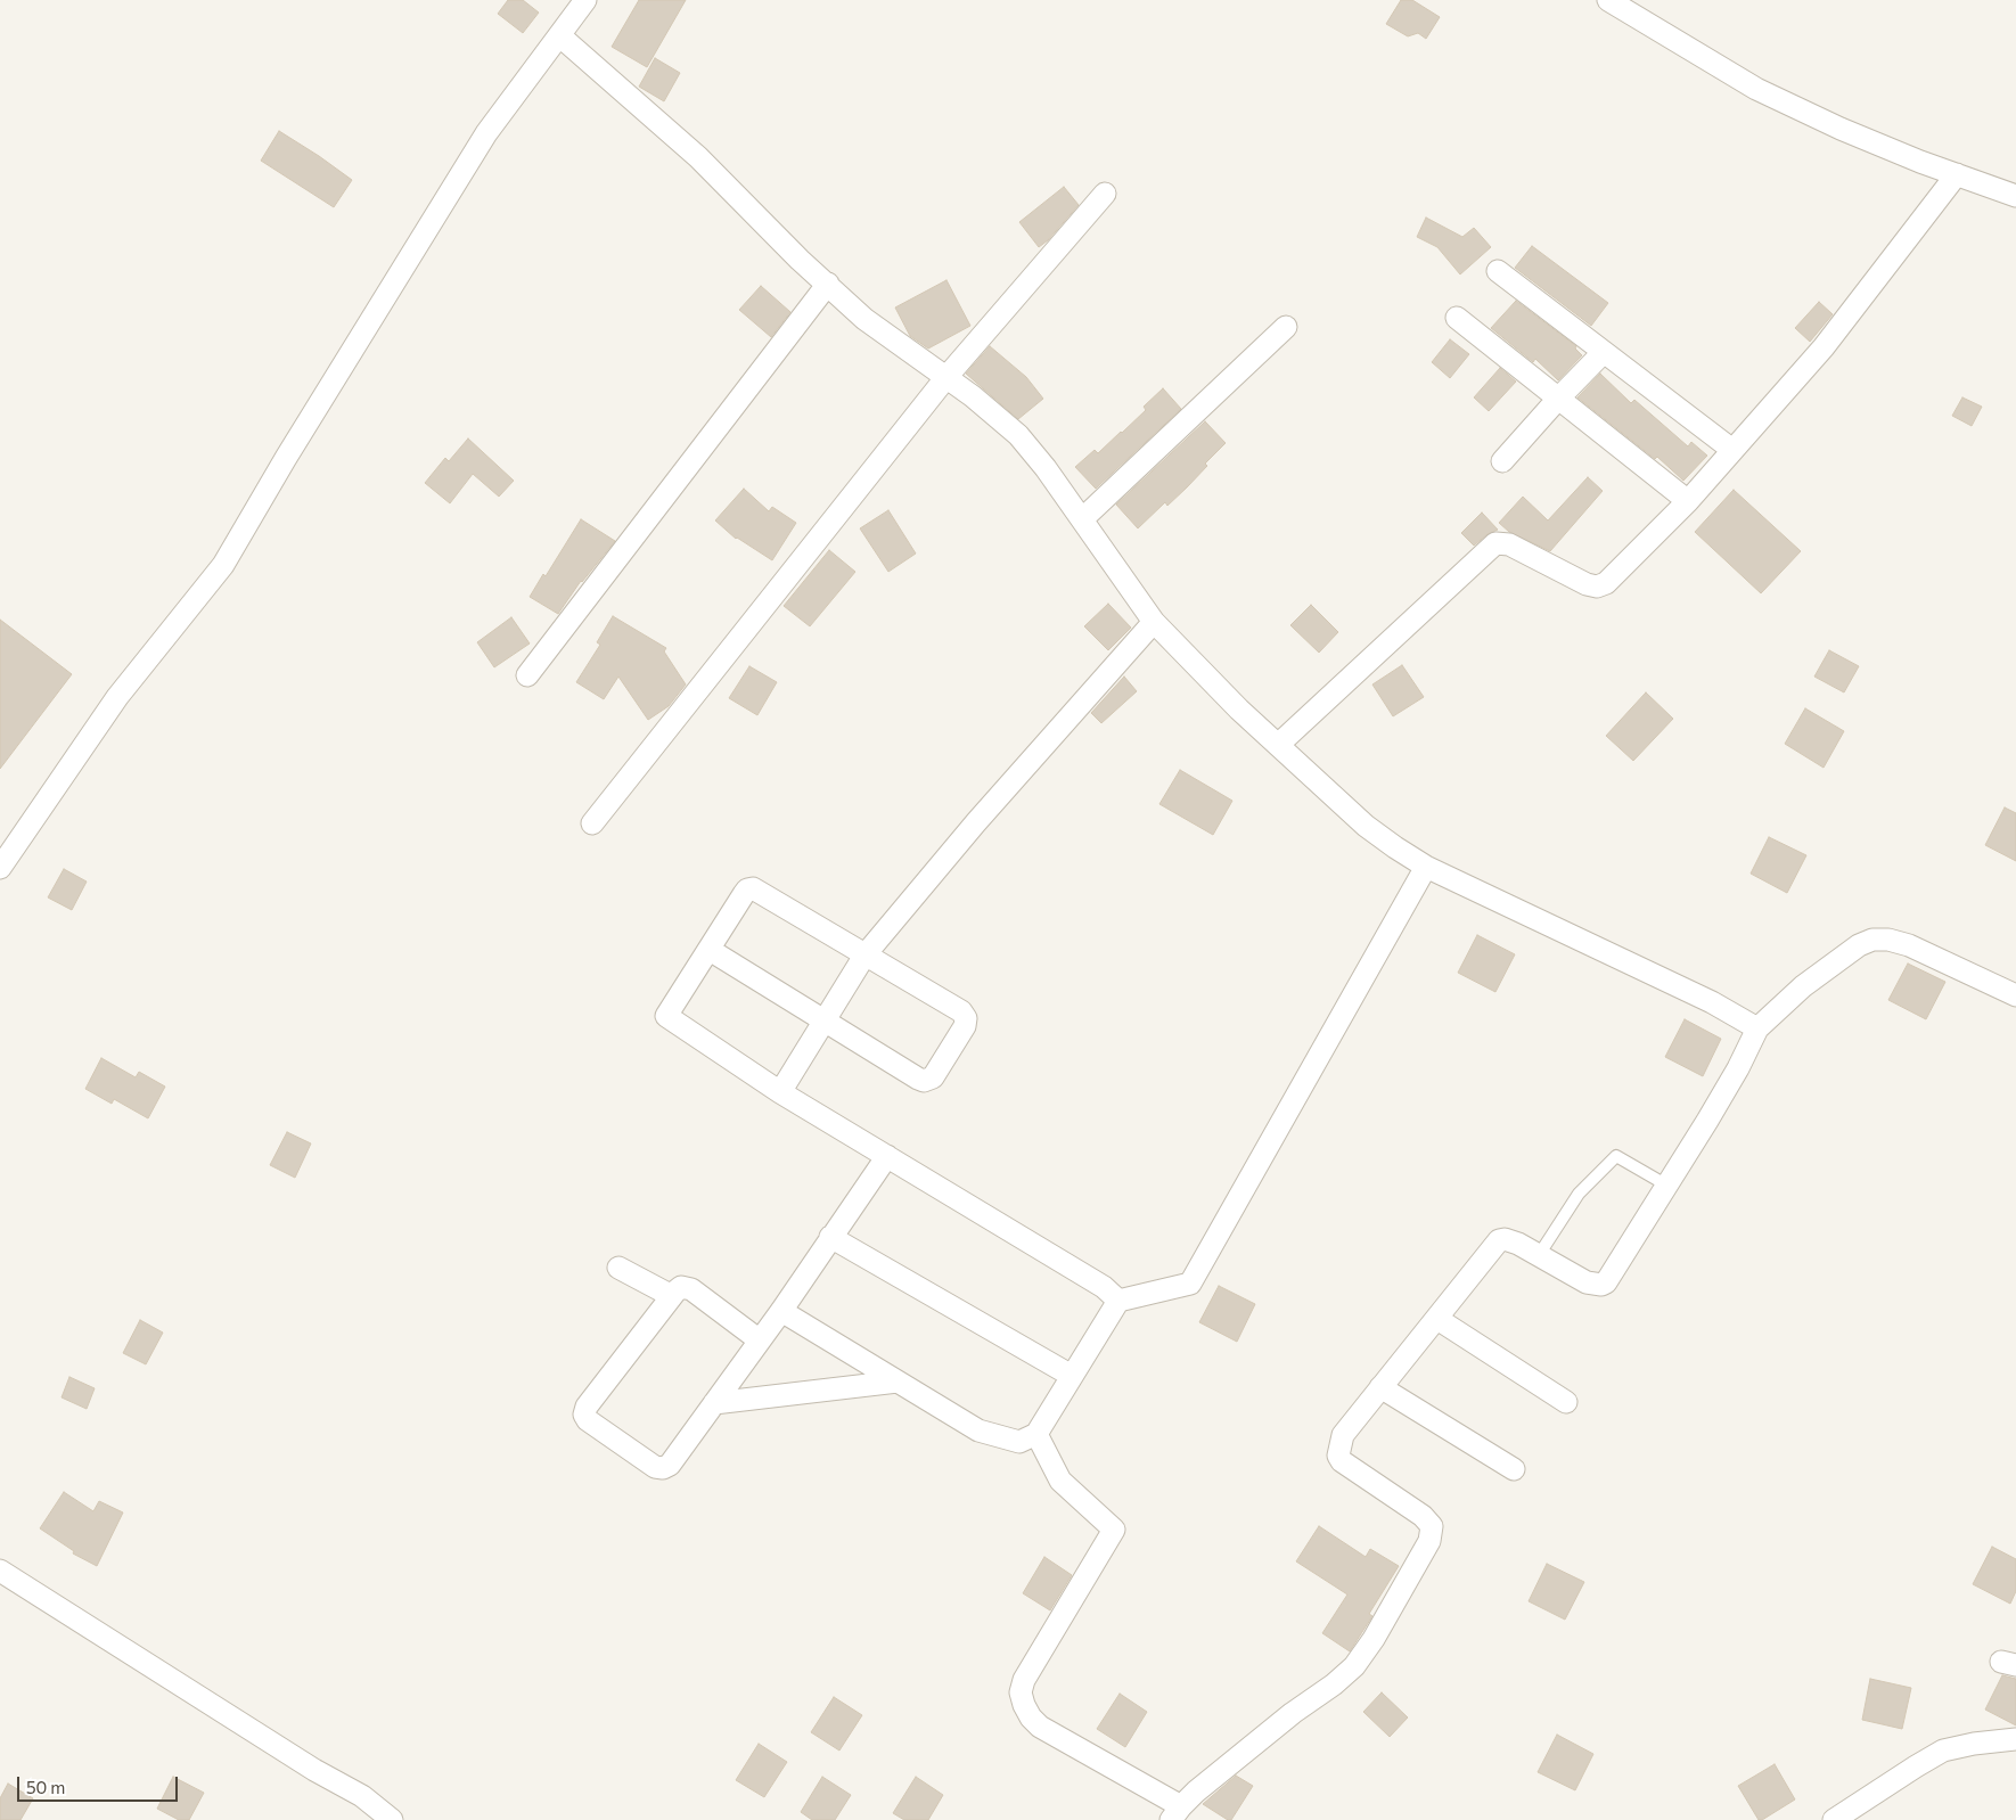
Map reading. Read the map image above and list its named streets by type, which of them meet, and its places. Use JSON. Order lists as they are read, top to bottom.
{
  "scale_bar": "50 m"
}
